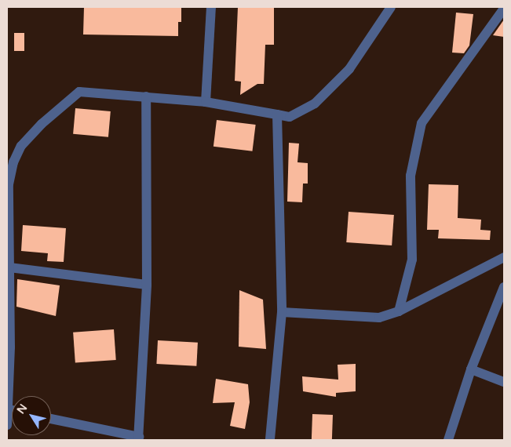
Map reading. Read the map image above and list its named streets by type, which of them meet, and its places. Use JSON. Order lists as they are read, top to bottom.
{
  "north": "top left"
}
